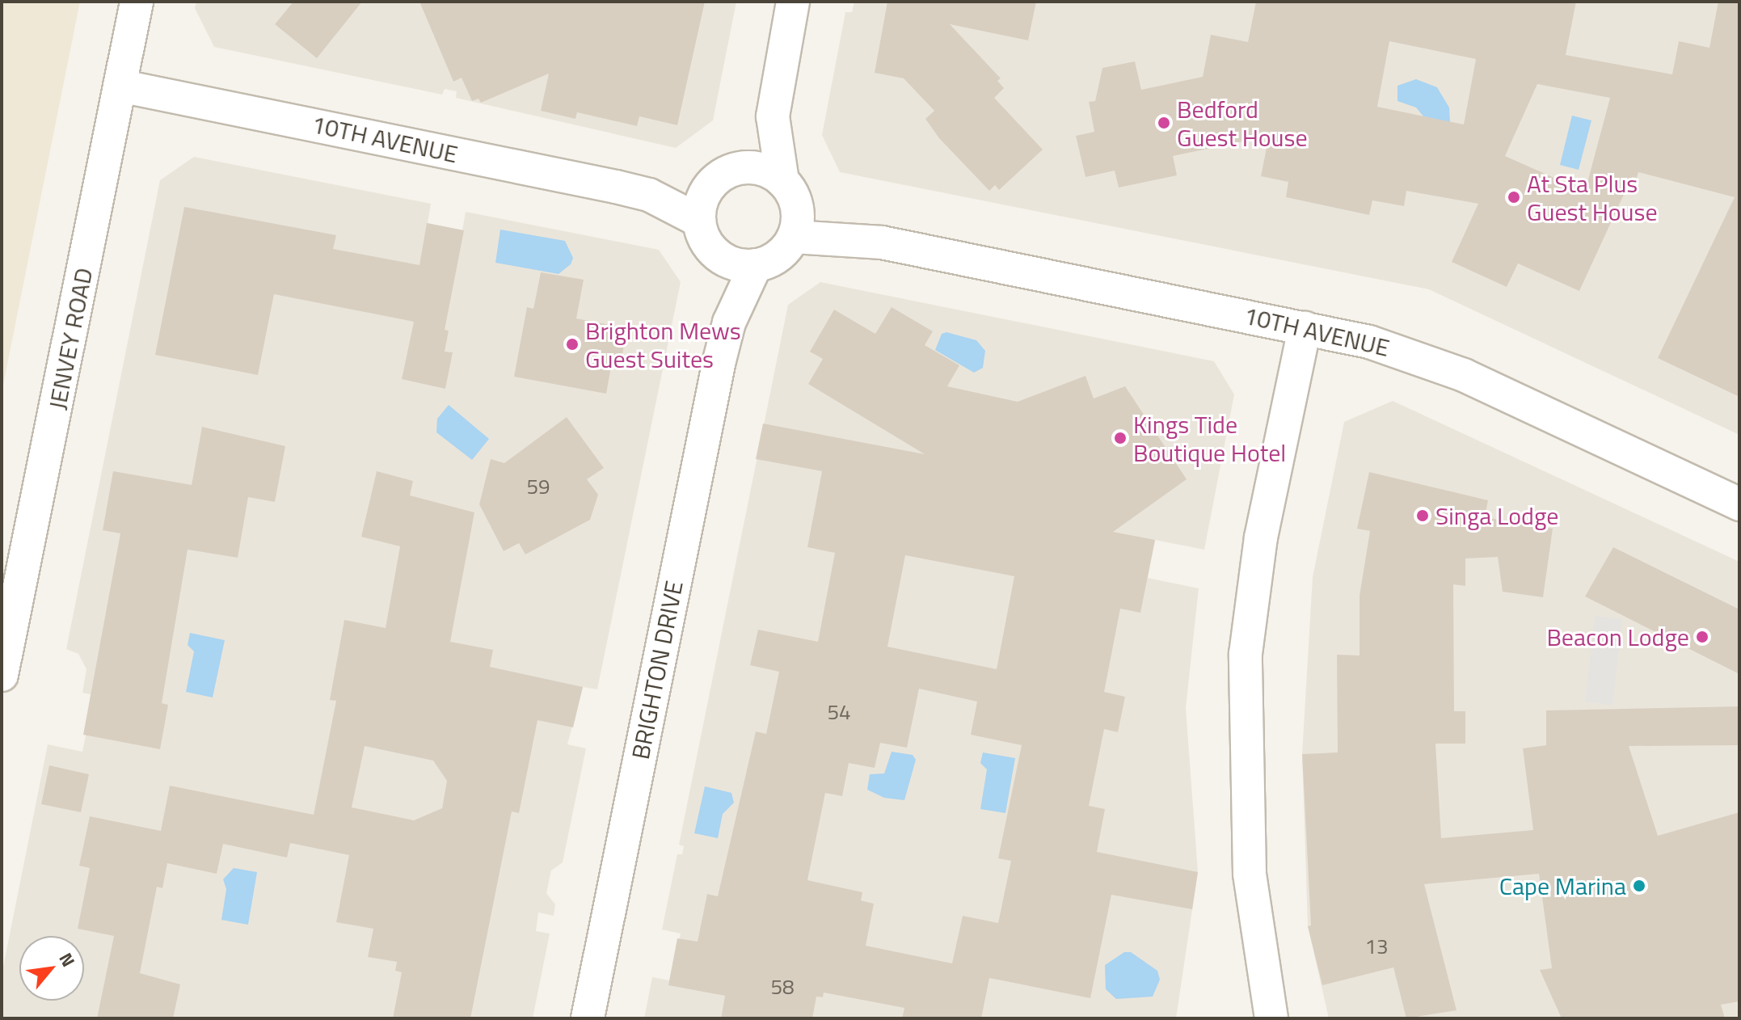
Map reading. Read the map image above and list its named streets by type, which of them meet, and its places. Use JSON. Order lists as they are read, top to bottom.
{
  "streets": {
    "street": ["10TH AVENUE", "JENVEY ROAD", "BRIGHTON DRIVE"]
  },
  "crossings": [
    ["10TH AVENUE", "JENVEY ROAD"],
    ["10TH AVENUE", "BRIGHTON DRIVE"]
  ],
  "places": [
    "Bedford Guest House",
    "At Sta Plus Guest House",
    "Brighton Mews Guest Suites",
    "Kings Tide Boutique Hotel",
    "Singa Lodge",
    "Beacon Lodge",
    "Cape Marina"
  ],
  "house_numbers": [
    "59",
    "54",
    "13",
    "58"
  ],
  "north": "top right"
}
